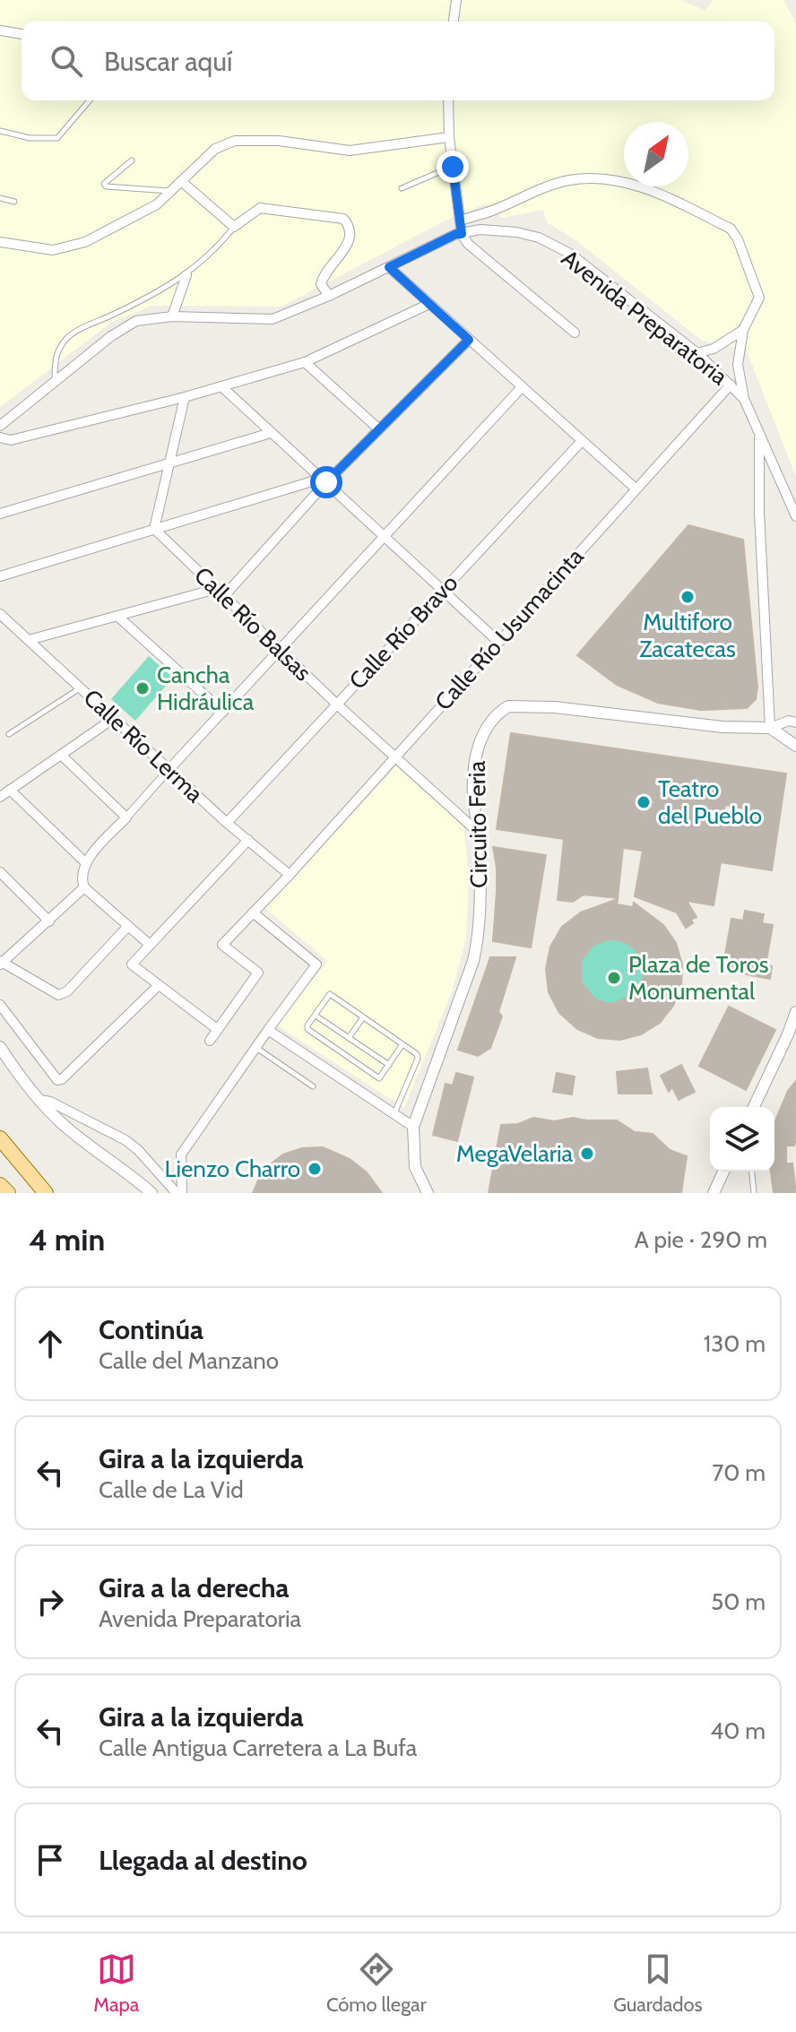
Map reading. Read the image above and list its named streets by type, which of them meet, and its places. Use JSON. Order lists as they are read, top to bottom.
{
  "streets": {
    "street": [
      "Avenida Preparatoria",
      "Calle Río Balsas",
      "Calle Río Usumacinta",
      "Calle Río Bravo",
      "Calle Río Lerma",
      "Circuito Feria"
    ]
  },
  "crossings": [
    ["Avenida Preparatoria", "Calle Río Usumacinta"],
    ["Calle Río Balsas", "Calle Río Usumacinta"],
    ["Calle Río Balsas", "Calle Río Bravo"],
    ["Calle Río Balsas", "Circuito Feria"],
    ["Calle Río Usumacinta", "Calle Río Lerma"],
    ["Calle Río Bravo", "Calle Río Lerma"]
  ],
  "places": [
    "Multiforo Zacatecas",
    "Cancha Hidráulica",
    "Teatro del Pueblo",
    "Plaza de Toros Monumental",
    "MegaVelaria",
    "Lienzo Charro"
  ],
  "north": "top right",
  "page": {
    "search": "Buscar aquí",
    "heading": ["4 min", "A pie · 290 m"],
    "list": [
      ["Continúa", "Calle del Manzano", "130 m"],
      ["Gira a la izquierda", "Calle de La Vid", "70 m"],
      ["Gira a la derecha", "Avenida Preparatoria", "50 m"],
      ["Gira a la izquierda", "Calle Antigua Carretera a La Bufa", "40 m"],
      "Llegada al destino"
    ],
    "nav": ["Mapa", "Cómo llegar", "Guardados"]
  }
}
